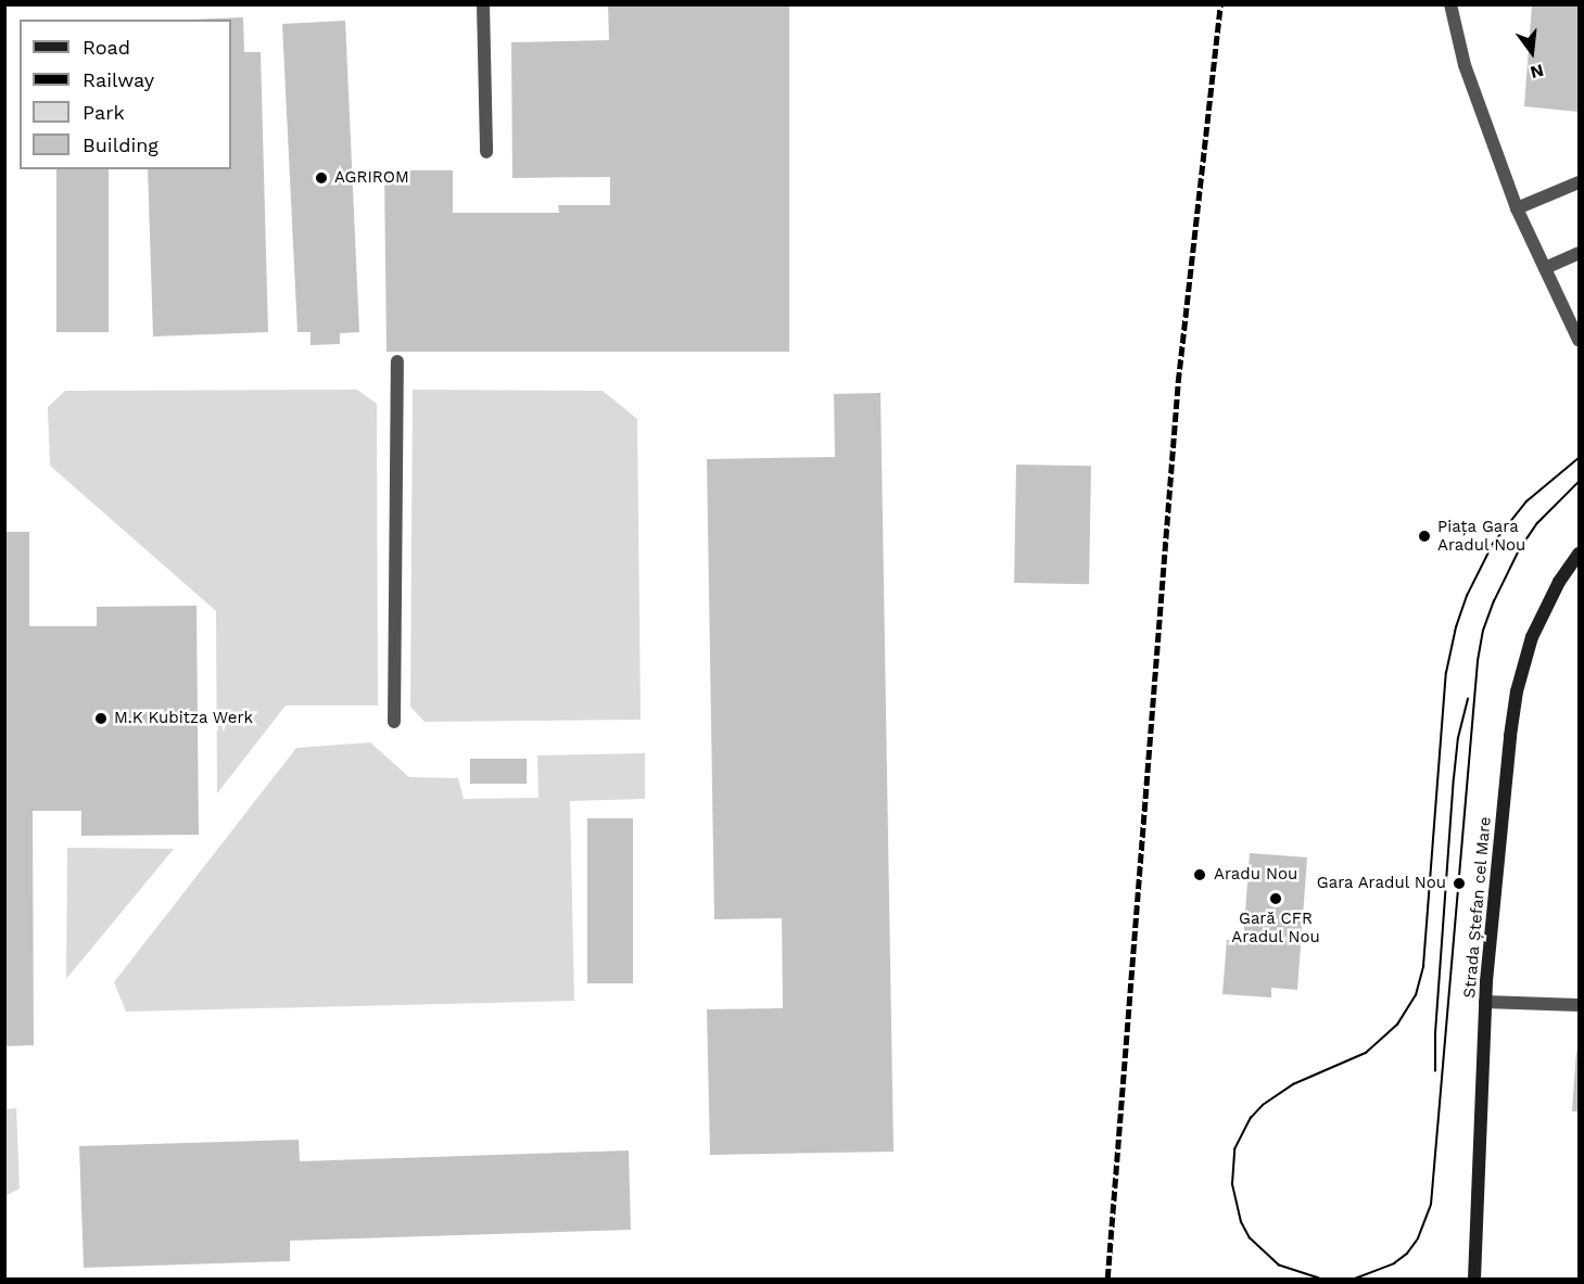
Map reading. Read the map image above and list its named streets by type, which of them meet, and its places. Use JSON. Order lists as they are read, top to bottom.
{
  "streets": {
    "main road": ["Strada Ștefan cel Mare"]
  },
  "places": [
    "AGRIROM",
    "Piața Gara Aradul Nou",
    "M.K Kubitza Werk",
    "Aradu Nou",
    "Gara Aradul Nou",
    "Gară CFR Aradul Nou"
  ],
  "legend": [
    "Road",
    "Railway",
    "Park",
    "Building"
  ],
  "north": "bottom"
}
